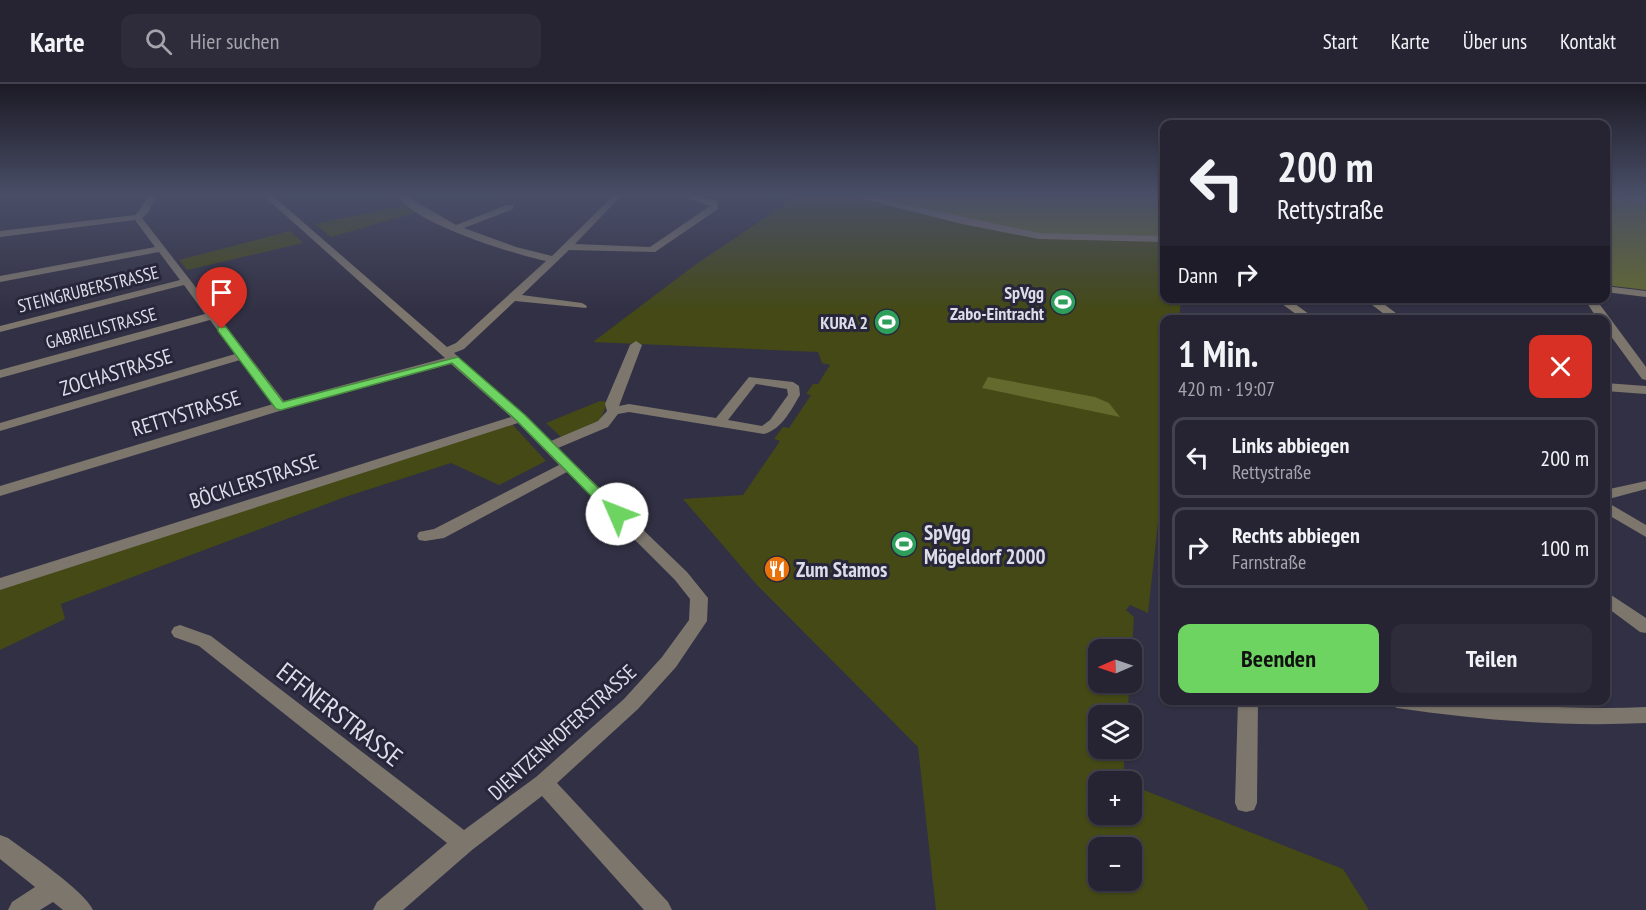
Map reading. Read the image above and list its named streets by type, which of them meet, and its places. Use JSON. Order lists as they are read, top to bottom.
{
  "streets": {
    "street": [
      "STEINGRUBERSTRASSE",
      "GABRIELISTRASSE",
      "ZOCHASTRASSE",
      "RETTYSTRASSE",
      "BÖCKLERSTRASSE",
      "EFFNERSTRASSE",
      "DIENTZENHOFERSTRASSE"
    ]
  },
  "crossings": [
    ["RETTYSTRASSE", "DIENTZENHOFERSTRASSE"],
    ["BÖCKLERSTRASSE", "DIENTZENHOFERSTRASSE"],
    ["EFFNERSTRASSE", "DIENTZENHOFERSTRASSE"]
  ],
  "places": {
    "sports": ["SpVgg Zabo-Eintracht", "KURA 2", "SpVgg Mögeldorf 2000"],
    "restaurant": ["Zum Stamos"]
  },
  "north": "left",
  "page": {
    "header": "Karte",
    "search": "Hier suchen",
    "nav": [
      "Start",
      "Karte",
      "Über uns",
      "Kontakt"
    ],
    "turn": ["200 m", "Rettystraße"],
    "then": "Dann",
    "heading": ["1 Min.", "420 m · 19:07"],
    "list": [
      {
        "name": "Links abbiegen",
        "note": "Rettystraße",
        "value": "200 m"
      },
      {
        "name": "Rechts abbiegen",
        "note": "Farnstraße",
        "value": "100 m"
      }
    ],
    "buttons": ["Beenden", "Teilen"],
    "map_buttons": ["+", "−"]
  }
}
